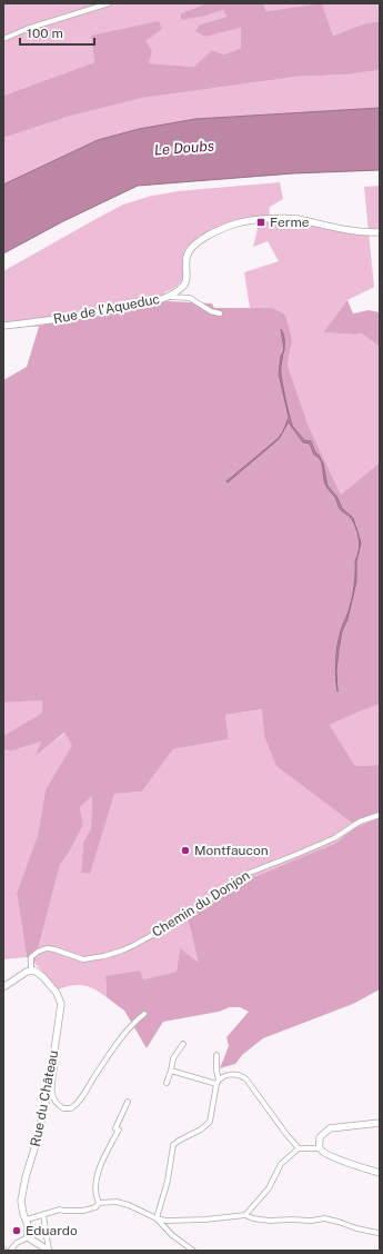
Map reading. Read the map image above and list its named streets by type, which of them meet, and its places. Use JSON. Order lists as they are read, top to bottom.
{
  "streets": {
    "street": ["Rue de l'Aqueduc", "Chemin du Donjon", "Rue du Château"]
  },
  "crossings": [
    ["Chemin du Donjon", "Rue du Château"]
  ],
  "water": ["Le Doubs"],
  "places": {
    "transit": ["Ferme"],
    "other": ["Montfaucon", "Eduardo"]
  },
  "scale_bar": "100 m"
}
